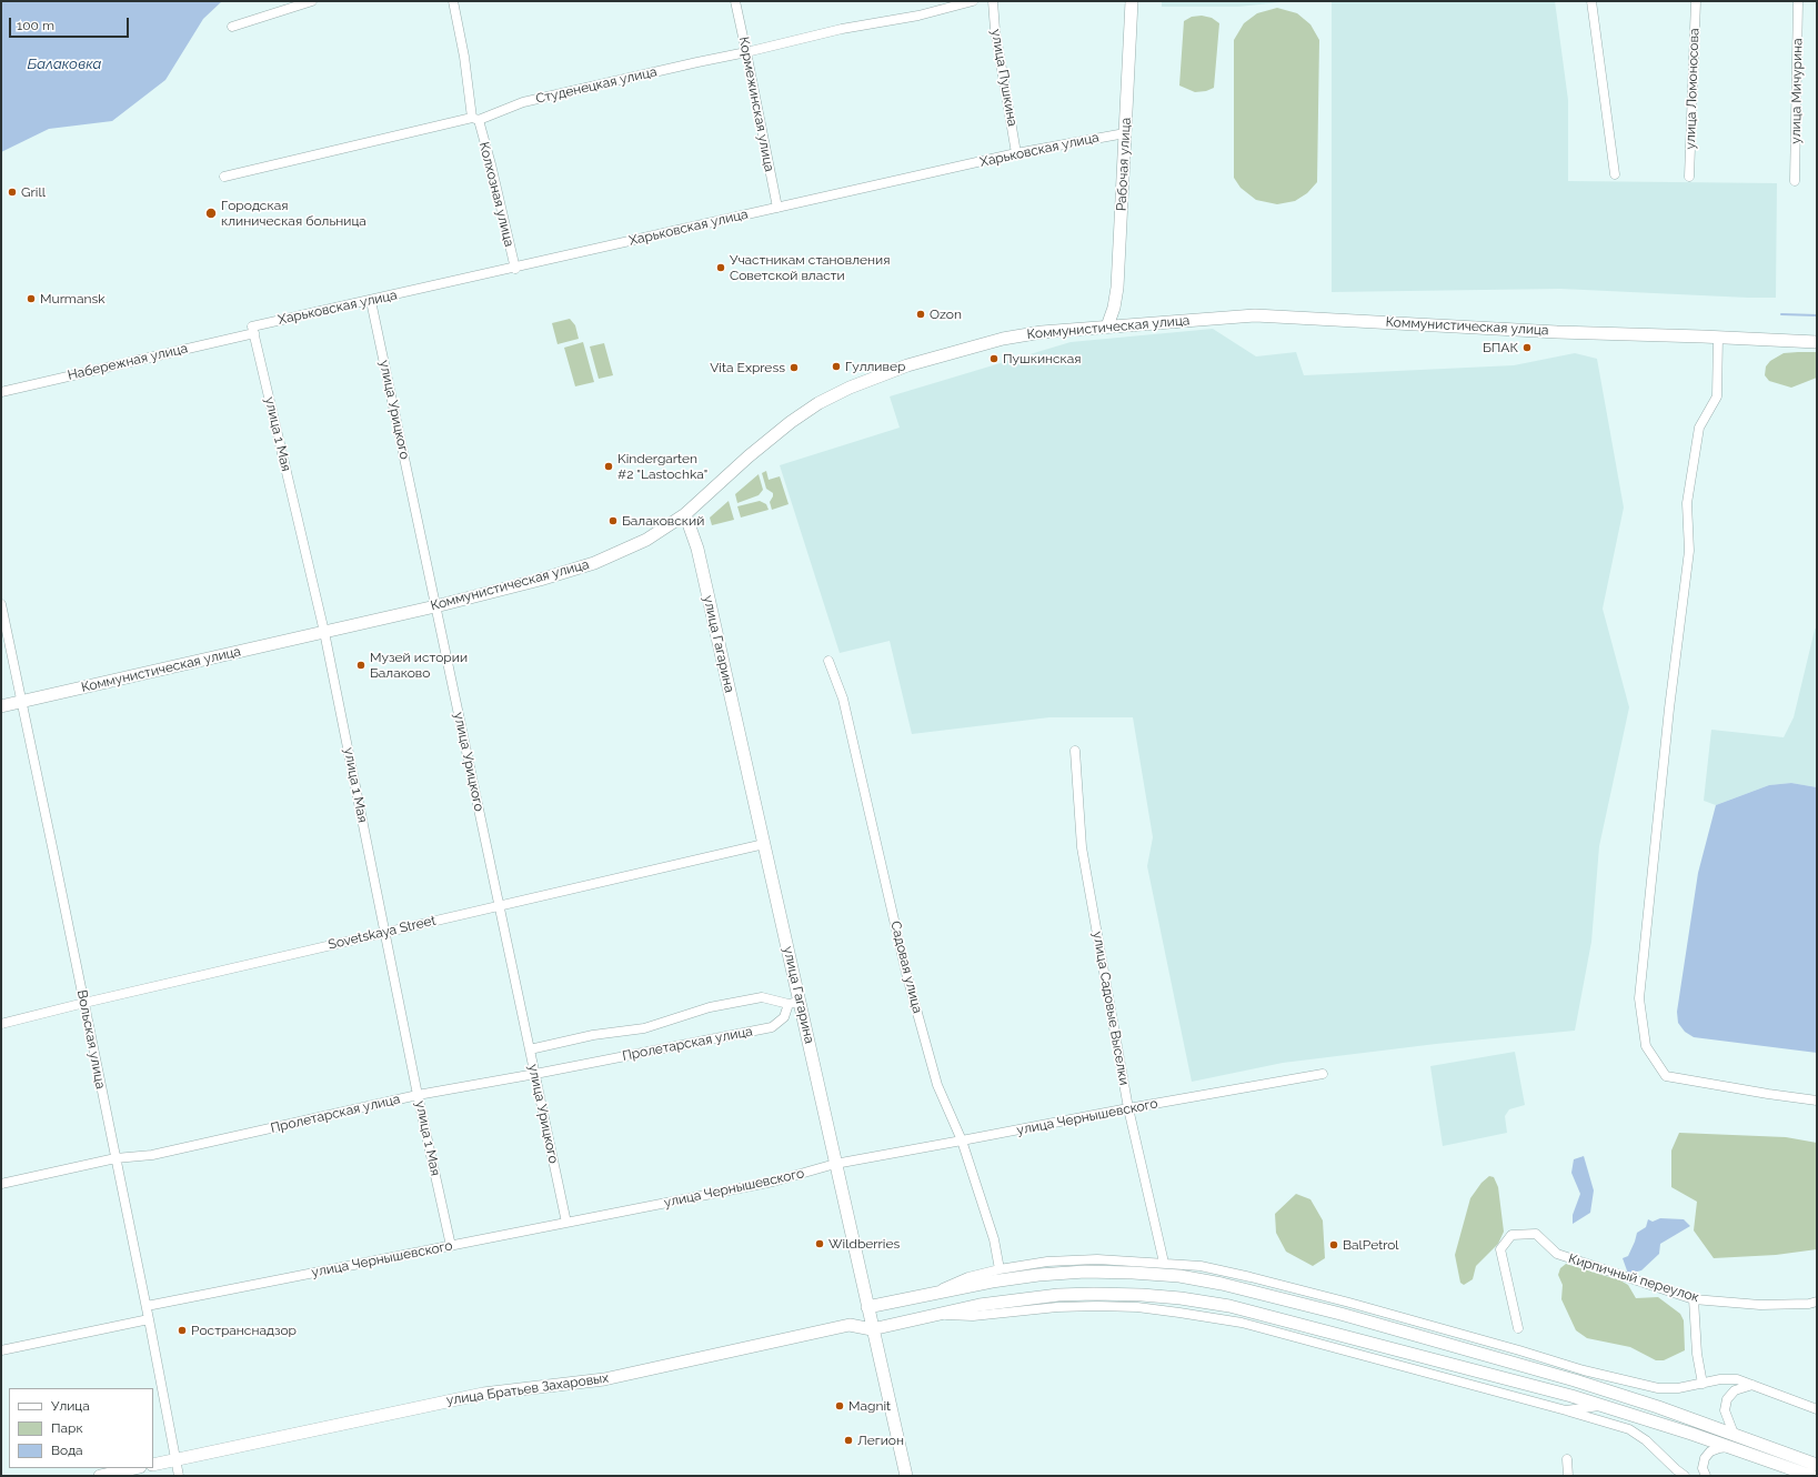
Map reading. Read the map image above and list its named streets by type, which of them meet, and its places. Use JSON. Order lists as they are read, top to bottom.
{
  "streets": {
    "main road": [
      "Рабочая улица",
      "Коммунистическая улица",
      "улица Гагарина",
      "улица Братьев Захаровых"
    ],
    "street": [
      "улица Пушкина",
      "Студенецкая улица",
      "улица Ломоносова",
      "улица Мичурина",
      "Кормежинская улица",
      "Харьковская улица",
      "Колхозная улица",
      "Набережная улица",
      "улица Урицкого",
      "улица 1 Мая",
      "Sovetskaya Street",
      "Садовая улица",
      "улица Садовые Выселки",
      "Вольская улица",
      "Пролетарская улица",
      "улица Чернышевского",
      "Кирпичный переулок"
    ]
  },
  "crossings": [
    ["улица Пушкина", "Харьковская улица"],
    ["Студенецкая улица", "Кормежинская улица"],
    ["Студенецкая улица", "Колхозная улица"],
    ["Кормежинская улица", "Харьковская улица"],
    ["Харьковская улица", "Рабочая улица"],
    ["Харьковская улица", "Колхозная улица"],
    ["Харьковская улица", "Набережная улица"],
    ["Харьковская улица", "улица Урицкого"],
    ["Харьковская улица", "улица 1 Мая"],
    ["Рабочая улица", "Коммунистическая улица"],
    ["Коммунистическая улица", "улица Урицкого"],
    ["Коммунистическая улица", "улица 1 Мая"],
    ["Коммунистическая улица", "улица Гагарина"],
    ["Коммунистическая улица", "Вольская улица"],
    ["Набережная улица", "улица 1 Мая"],
    ["улица Урицкого", "Sovetskaya Street"],
    ["улица Урицкого", "Пролетарская улица"],
    ["улица Урицкого", "улица Чернышевского"],
    ["улица 1 Мая", "Sovetskaya Street"],
    ["улица 1 Мая", "Пролетарская улица"],
    ["улица 1 Мая", "улица Чернышевского"],
    ["улица Гагарина", "Sovetskaya Street"],
    ["улица Гагарина", "Пролетарская улица"],
    ["улица Гагарина", "улица Чернышевского"],
    ["улица Гагарина", "улица Братьев Захаровых"],
    ["Sovetskaya Street", "Вольская улица"],
    ["Садовая улица", "улица Чернышевского"],
    ["улица Садовые Выселки", "улица Чернышевского"],
    ["Вольская улица", "Пролетарская улица"],
    ["Вольская улица", "улица Чернышевского"],
    ["Вольская улица", "улица Братьев Захаровых"]
  ],
  "water": ["Балаковка"],
  "places": [
    "Grill",
    "Городская клиническая больница",
    "Участникам становления Советской власти",
    "Murmansk",
    "Ozon",
    "БПАК",
    "Пушкинская",
    "Гулливер",
    "Vita Express",
    "Kindergarten #2 \"Lastochka\"",
    "Балаковский",
    "Музей истории Балаково",
    "Wildberries",
    "BalPetrol",
    "Ространснадзор",
    "Magnit",
    "Легион"
  ],
  "legend": ["Улица", "Парк", "Вода"],
  "scale_bar": "100 m"
}
